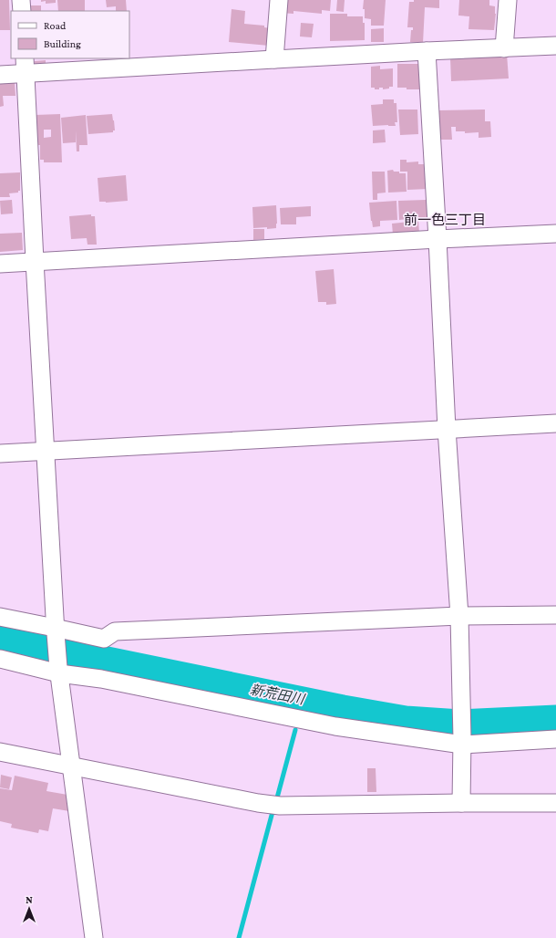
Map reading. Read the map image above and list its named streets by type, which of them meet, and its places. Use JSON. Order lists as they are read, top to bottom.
{
  "districts": ["前一色三丁目"],
  "water": ["新荒田川"],
  "legend": ["Road", "Building"],
  "north": "top"
}
